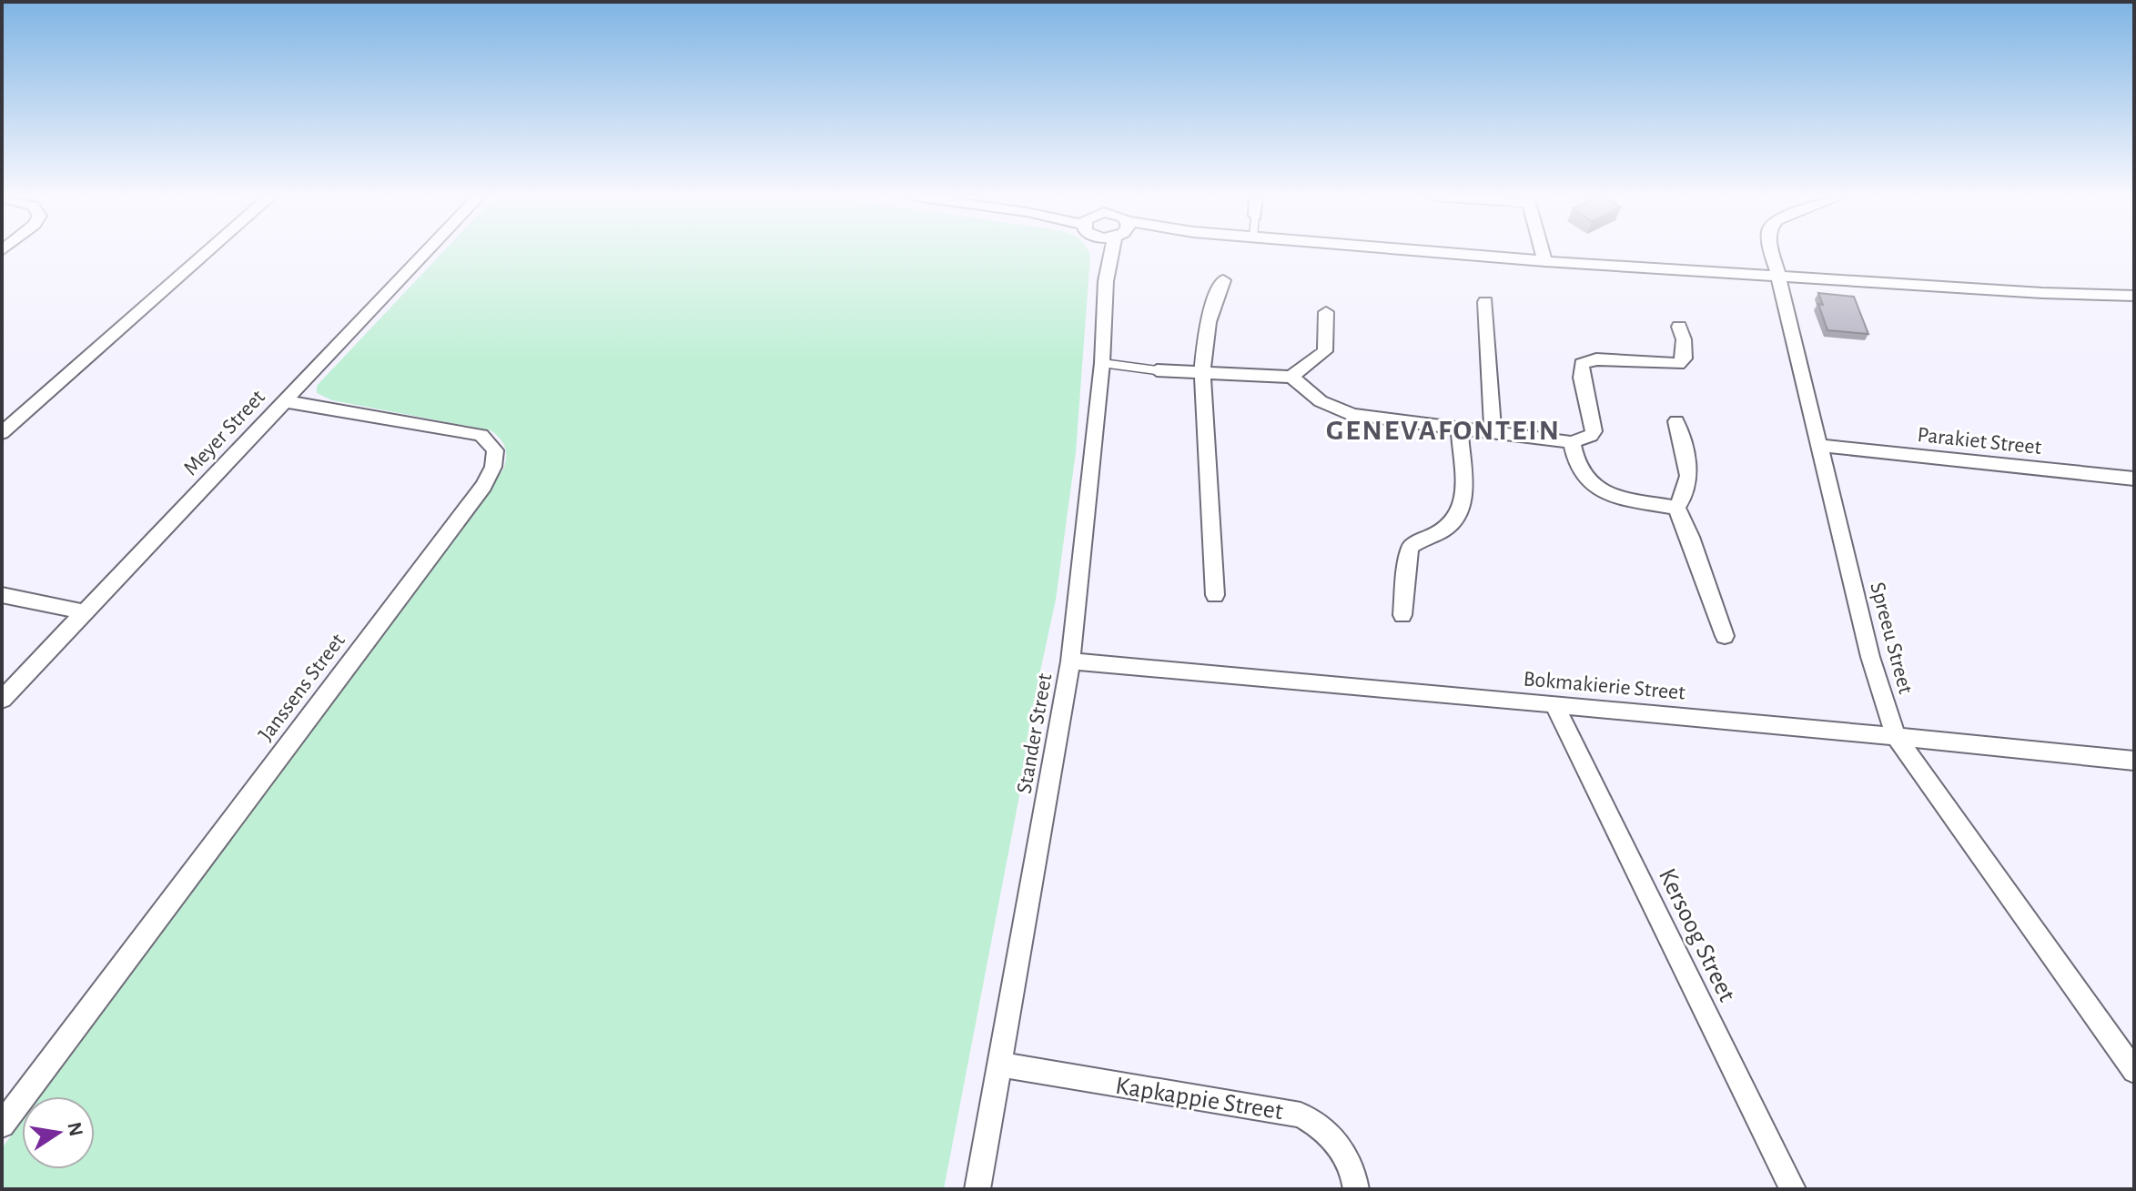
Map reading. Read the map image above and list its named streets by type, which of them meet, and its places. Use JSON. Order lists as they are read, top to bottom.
{
  "streets": {
    "street": [
      "Meyer Street",
      "Parakiet Street",
      "Spreeu Street",
      "Bokmakierie Street",
      "Janssens Street",
      "Stander Street",
      "Kersoog Street",
      "Kapkappie Street"
    ]
  },
  "crossings": [
    ["Meyer Street", "Janssens Street"],
    ["Parakiet Street", "Spreeu Street"],
    ["Spreeu Street", "Bokmakierie Street"],
    ["Bokmakierie Street", "Stander Street"],
    ["Bokmakierie Street", "Kersoog Street"],
    ["Stander Street", "Kapkappie Street"]
  ],
  "districts": ["GENEVAFONTEIN"],
  "north": "right"
}
